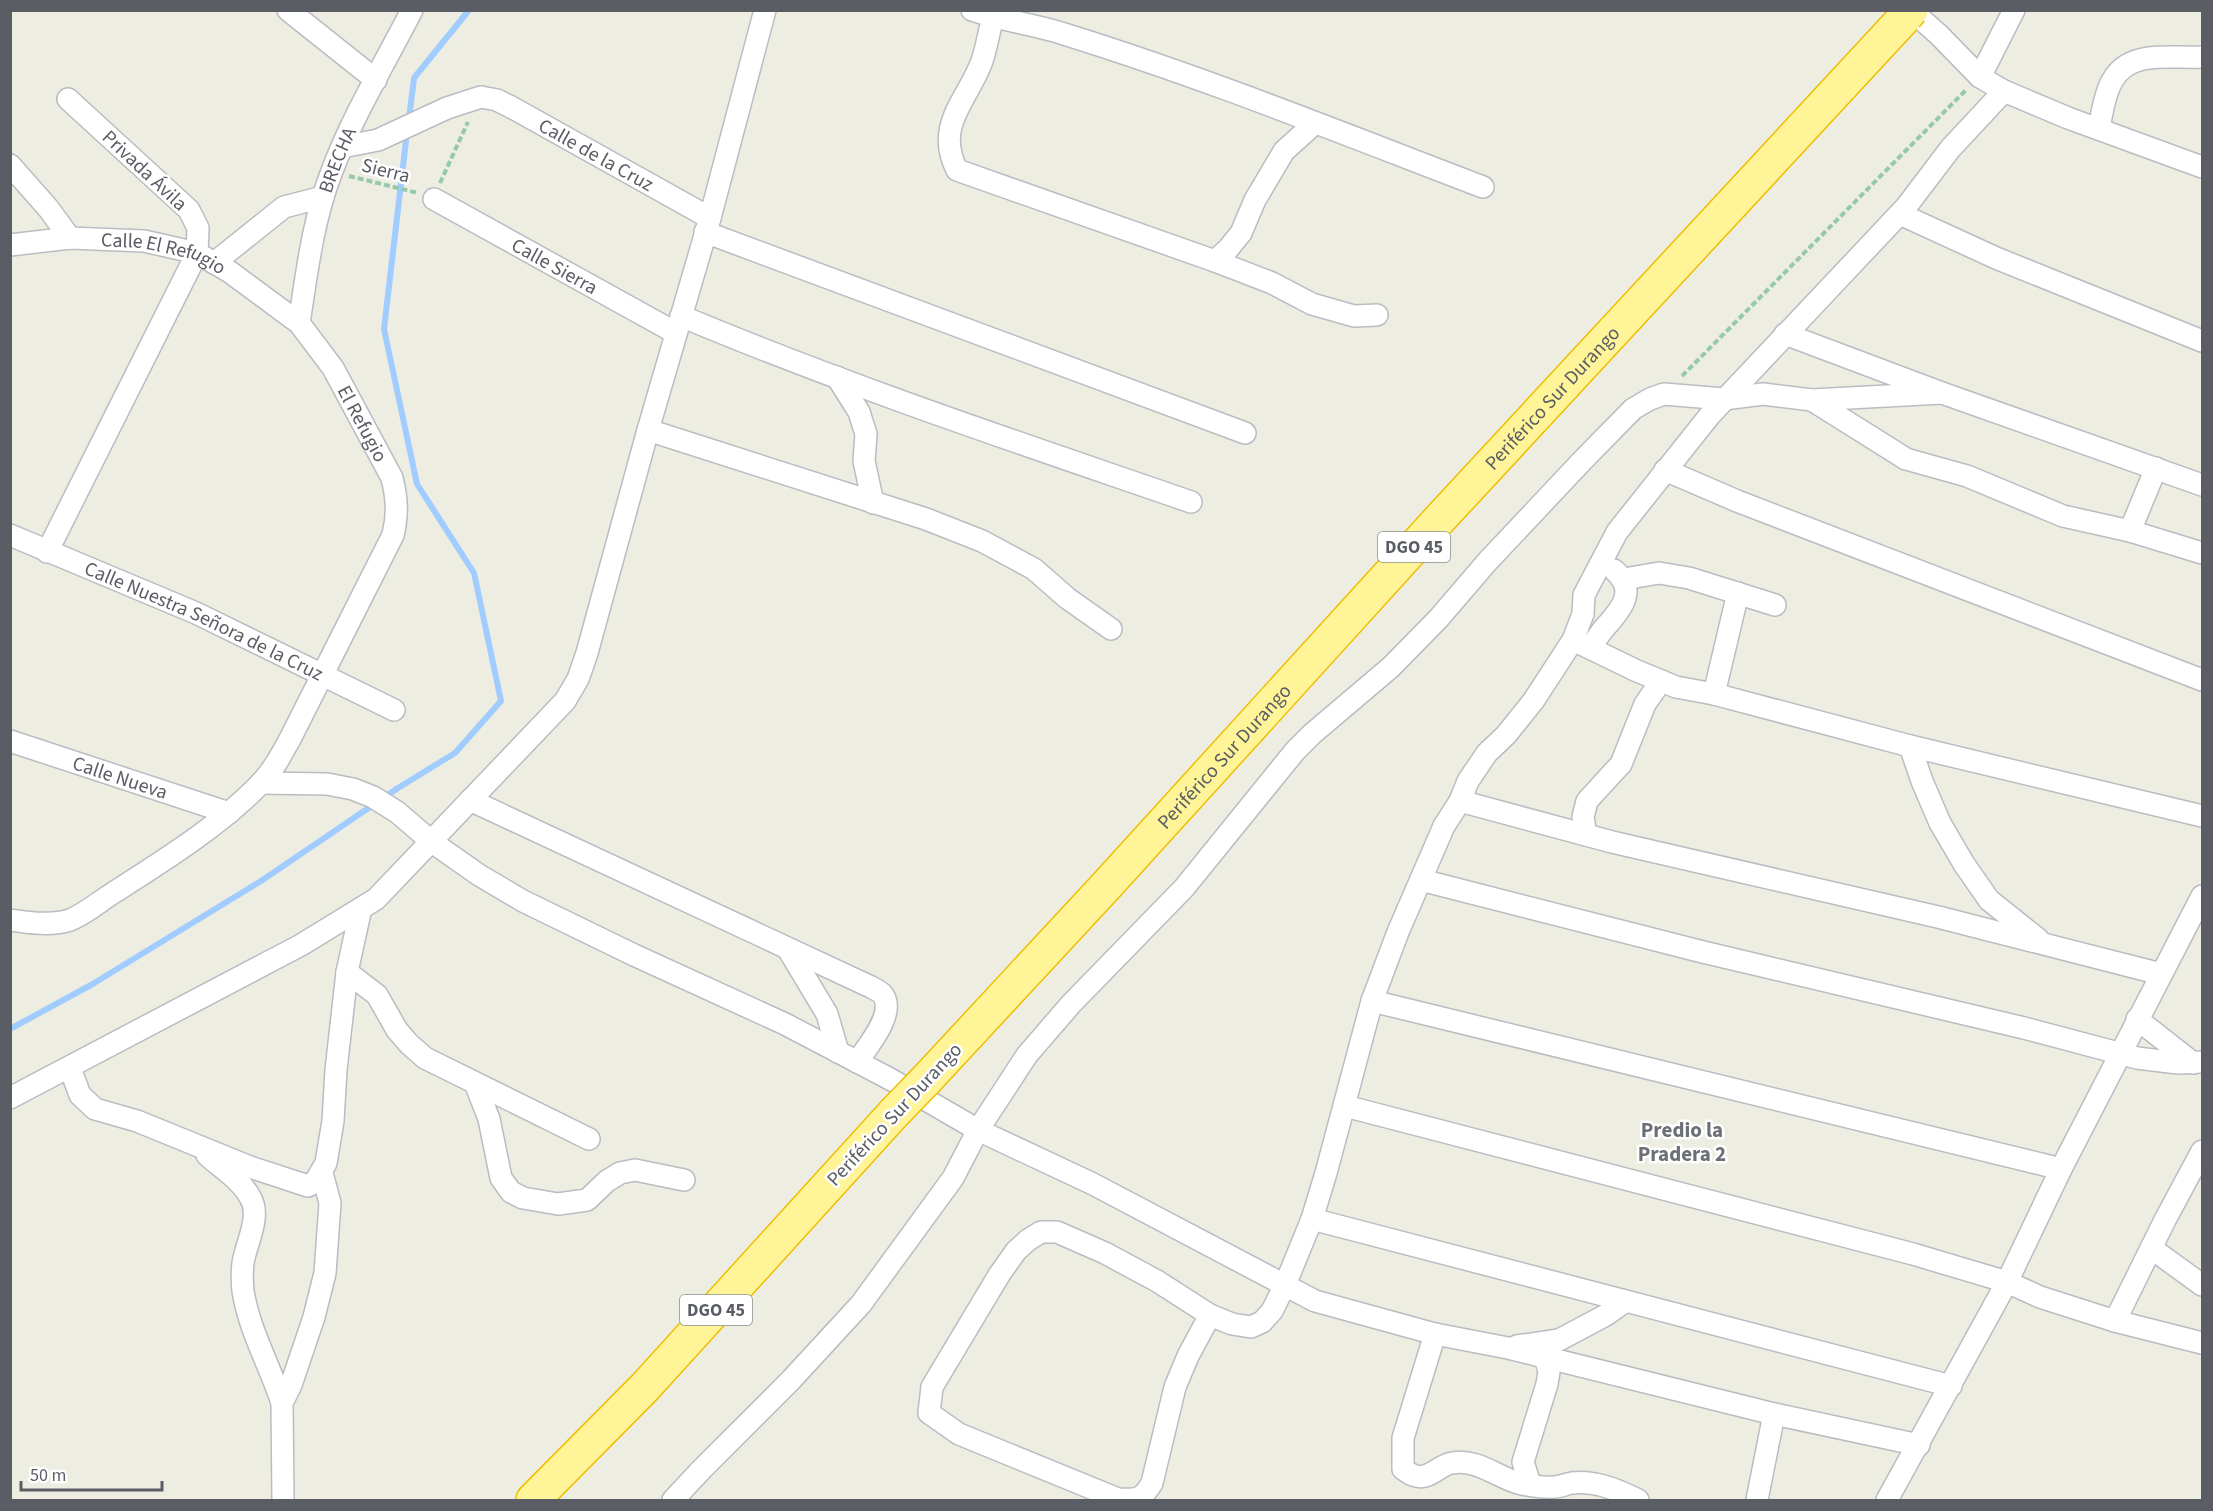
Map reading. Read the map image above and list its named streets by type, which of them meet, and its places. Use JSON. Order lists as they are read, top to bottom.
{
  "streets": {
    "highway": ["Periférico Sur Durango", "DGO 45"],
    "street": [
      "Calle de la Cruz",
      "BRECHA",
      "Privada Ávila",
      "Calle El Refugio",
      "Calle Sierra",
      "El Refugio",
      "Calle Nuestra Señora de la Cruz",
      "Calle Nueva"
    ],
    "path": ["Sierra"]
  },
  "crossings": [
    ["BRECHA", "Sierra"],
    ["BRECHA", "Calle El Refugio"],
    ["BRECHA", "El Refugio"],
    ["Privada Ávila", "Calle El Refugio"],
    ["Sierra", "Calle Sierra"],
    ["Calle El Refugio", "El Refugio"],
    ["El Refugio", "Calle Nuestra Señora de la Cruz"],
    ["El Refugio", "Calle Nueva"]
  ],
  "districts": ["Predio la Pradera 2"],
  "scale_bar": "50 m"
}
